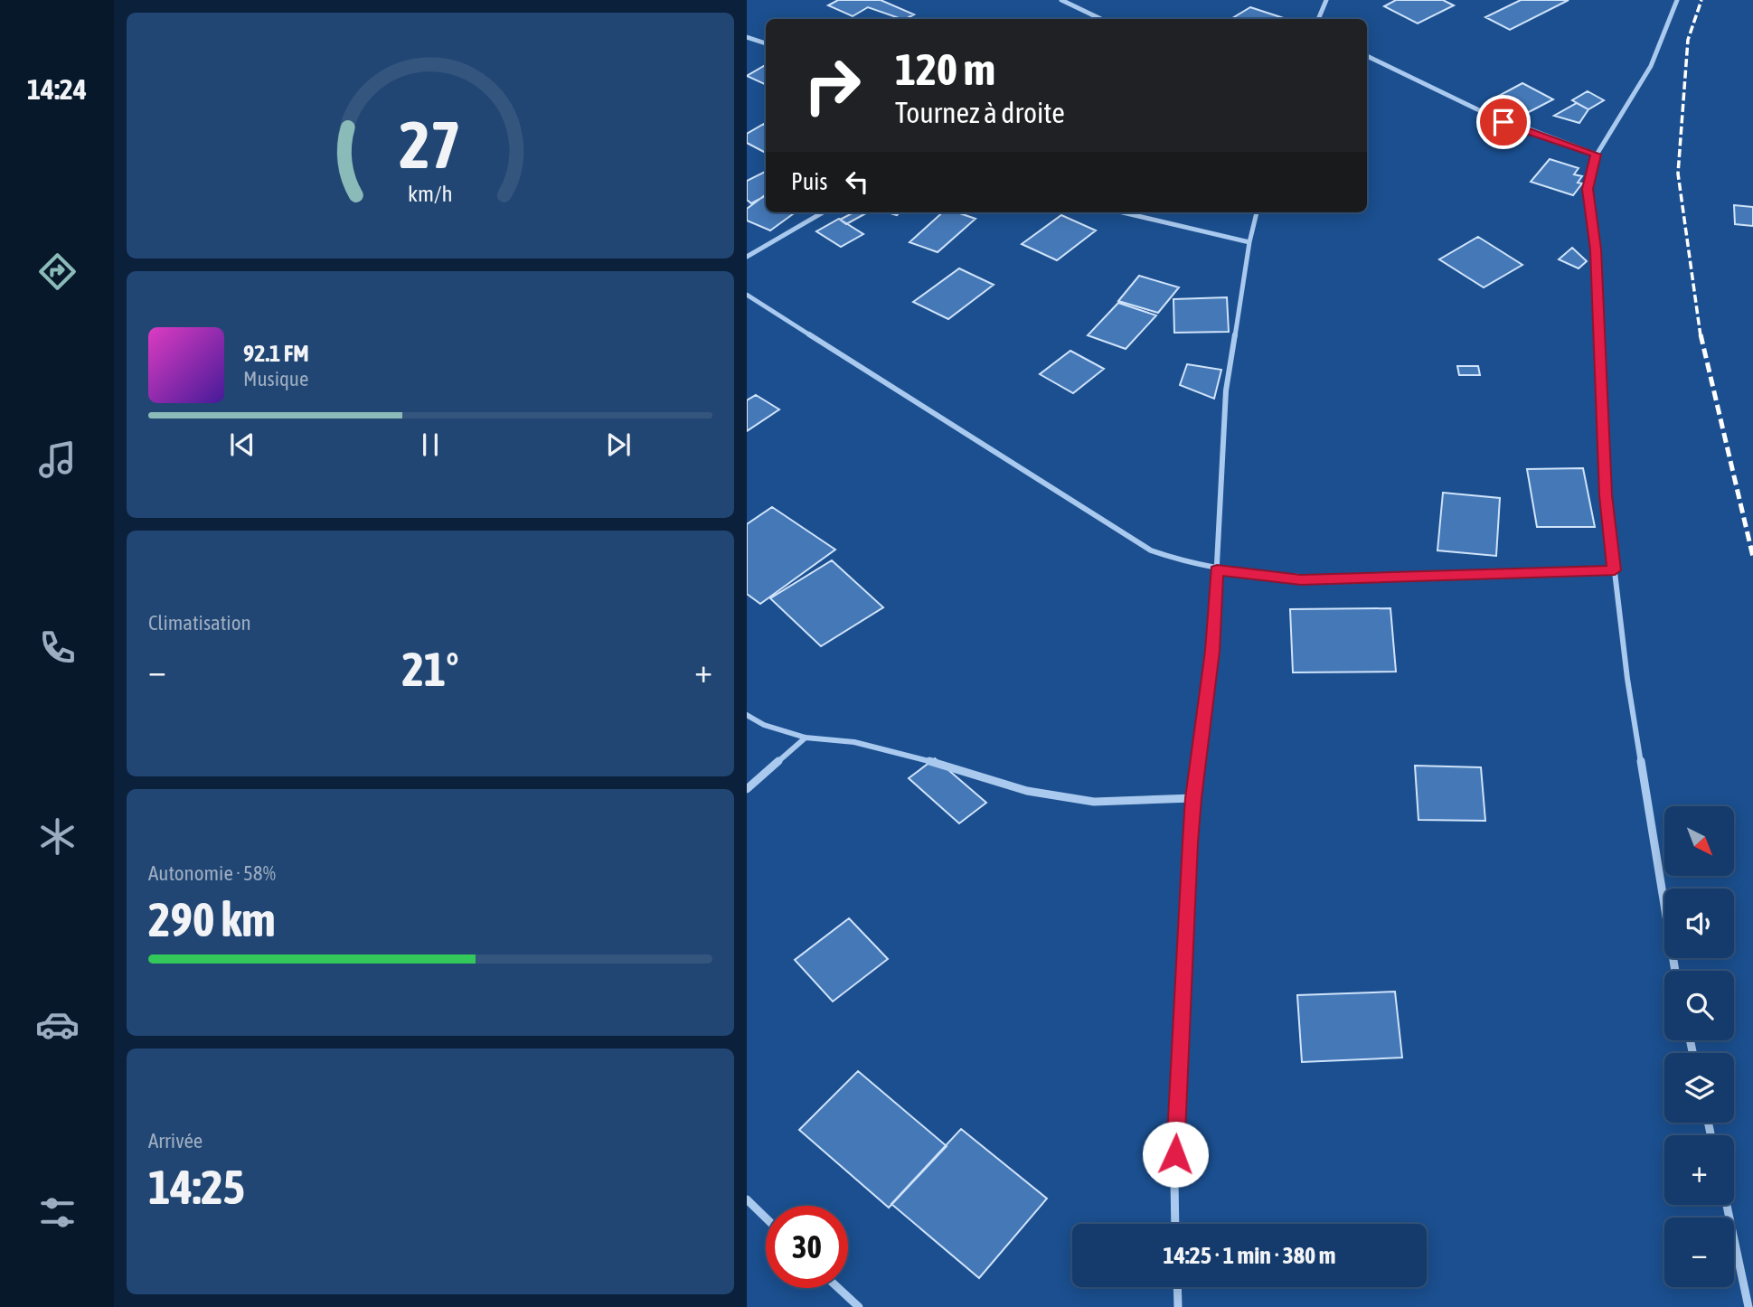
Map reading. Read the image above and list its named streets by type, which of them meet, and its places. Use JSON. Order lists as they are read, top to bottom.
{
  "north": "bottom right",
  "page": {
    "tabs": "14:24",
    "turn": ["120 m", "Tournez à droite"],
    "then": "Puis",
    "song": ["92.1 FM", "Musique"],
    "tile": [
      "Climatisation",
      ["Autonomie · 58%", "290 km"],
      ["Arrivée", "14:25"]
    ],
    "heat": ["−", "21°", "+"],
    "map_buttons": ["+", "−"],
    "limit": "30",
    "trip": "14:25 · 1 min · 380 m",
    "gauge": ["27", "km/h"]
  }
}
